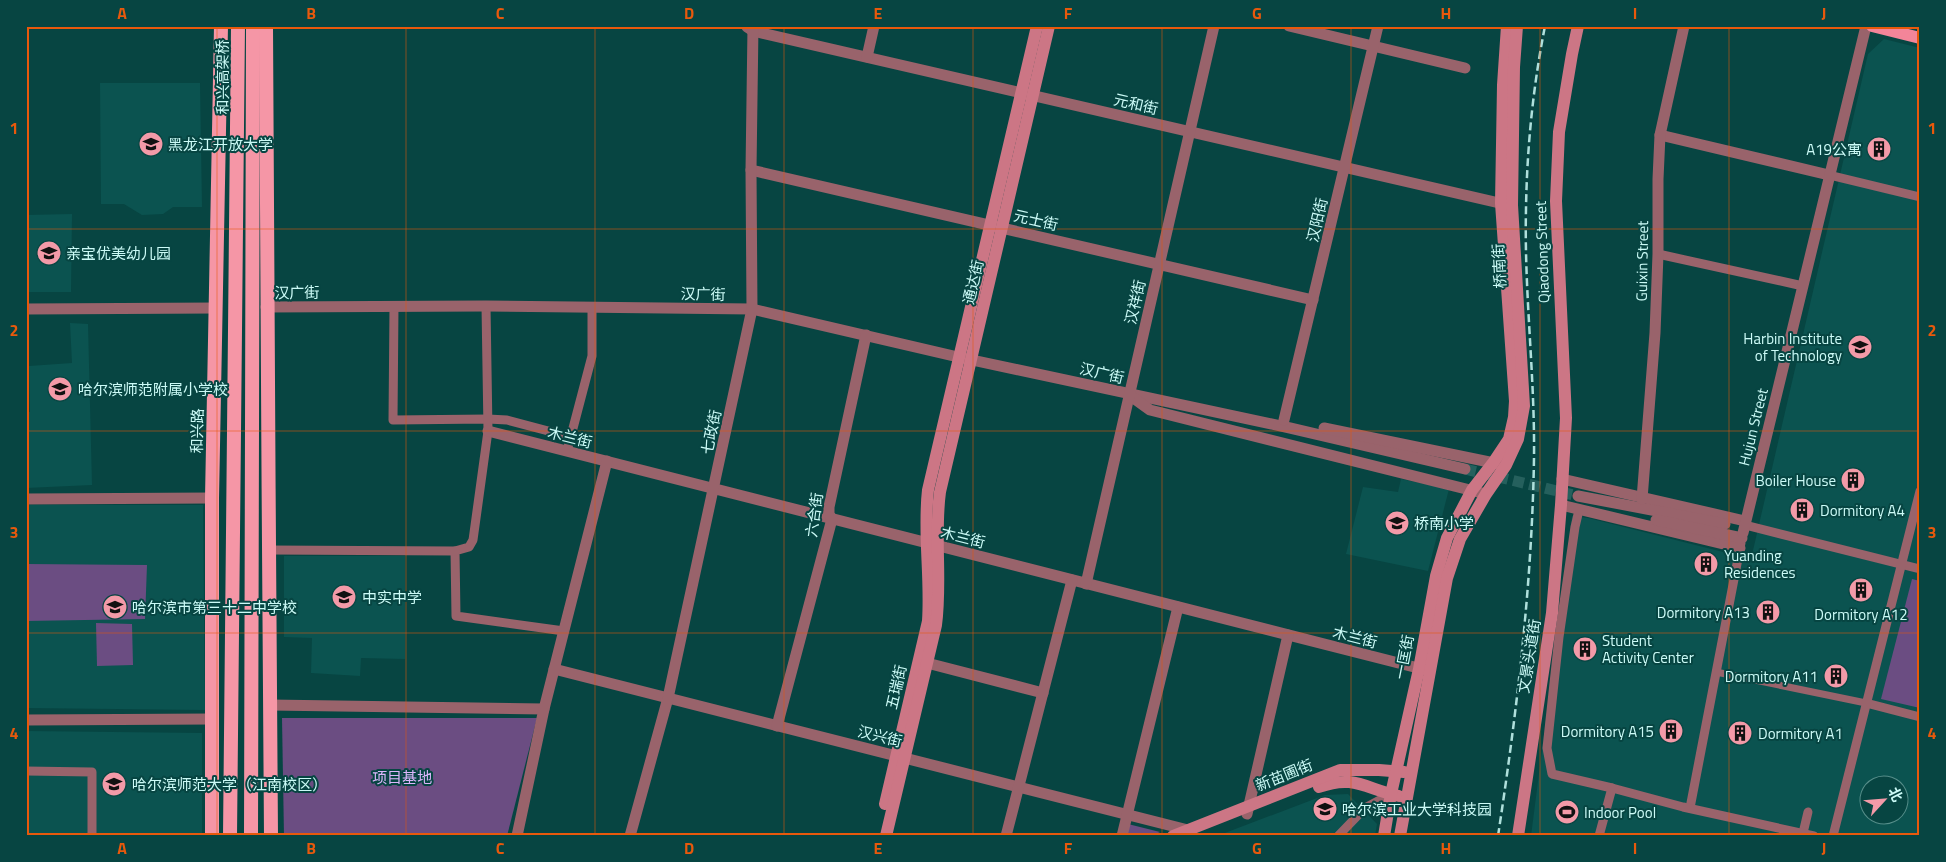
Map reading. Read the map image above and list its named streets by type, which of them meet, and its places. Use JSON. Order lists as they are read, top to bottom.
{
  "streets": {
    "highway": ["和兴高架桥", "和兴路"],
    "main road": [
      "Qiaodong Street",
      "桥南街",
      "通达街",
      "文景头道街",
      "一匡街",
      "五瑞街",
      "新苗圃街"
    ],
    "street": [
      "元和街",
      "元士街",
      "汉阳街",
      "Guixin Street",
      "汉广街",
      "汉祥街",
      "Hujun Street",
      "七政街",
      "木兰街",
      "六合街",
      "汉兴街"
    ]
  },
  "crossings": [
    ["元和街", "汉阳街"],
    ["元和街", "桥南街"],
    ["元和街", "通达街"],
    ["元和街", "汉祥街"],
    ["元和街", "七政街"],
    ["元士街", "汉阳街"],
    ["元士街", "通达街"],
    ["元士街", "汉祥街"],
    ["元士街", "七政街"],
    ["汉阳街", "汉广街"],
    ["Qiaodong Street", "文景头道街"],
    ["桥南街", "汉广街"],
    ["桥南街", "一匡街"],
    ["通达街", "汉广街"],
    ["通达街", "木兰街"],
    ["通达街", "五瑞街"],
    ["汉广街", "汉祥街"],
    ["汉广街", "七政街"],
    ["汉广街", "六合街"],
    ["汉广街", "一匡街"],
    ["汉祥街", "木兰街"],
    ["七政街", "木兰街"],
    ["七政街", "汉兴街"],
    ["木兰街", "六合街"],
    ["木兰街", "一匡街"],
    ["木兰街", "五瑞街"],
    ["六合街", "汉兴街"],
    ["一匡街", "新苗圃街"],
    ["五瑞街", "汉兴街"],
    ["汉兴街", "新苗圃街"]
  ],
  "parks": ["项目基地"],
  "places": {
    "school or university": [
      "黑龙江开放大学",
      "亲宝优美幼儿园",
      "Harbin Institute of Technology",
      "哈尔滨师范附属小学校",
      "桥南小学",
      "中实中学",
      "哈尔滨市第三十二中学校",
      "哈尔滨师范大学（江南校区）",
      "哈尔滨工业大学科技园"
    ],
    "building": [
      "A19公寓",
      "Boiler House",
      "Dormitory A4",
      "Yuanding Residences",
      "Dormitory A12",
      "Dormitory A13",
      "Student Activity Center",
      "Dormitory A11",
      "Dormitory A15",
      "Dormitory A1"
    ],
    "sports": ["Indoor Pool"]
  },
  "north": "top right",
  "grid": {
    "columns": [
      "A",
      "B",
      "C",
      "D",
      "E",
      "F",
      "G",
      "H",
      "I",
      "J"
    ],
    "rows": [
      "1",
      "2",
      "3",
      "4"
    ]
  }
}
